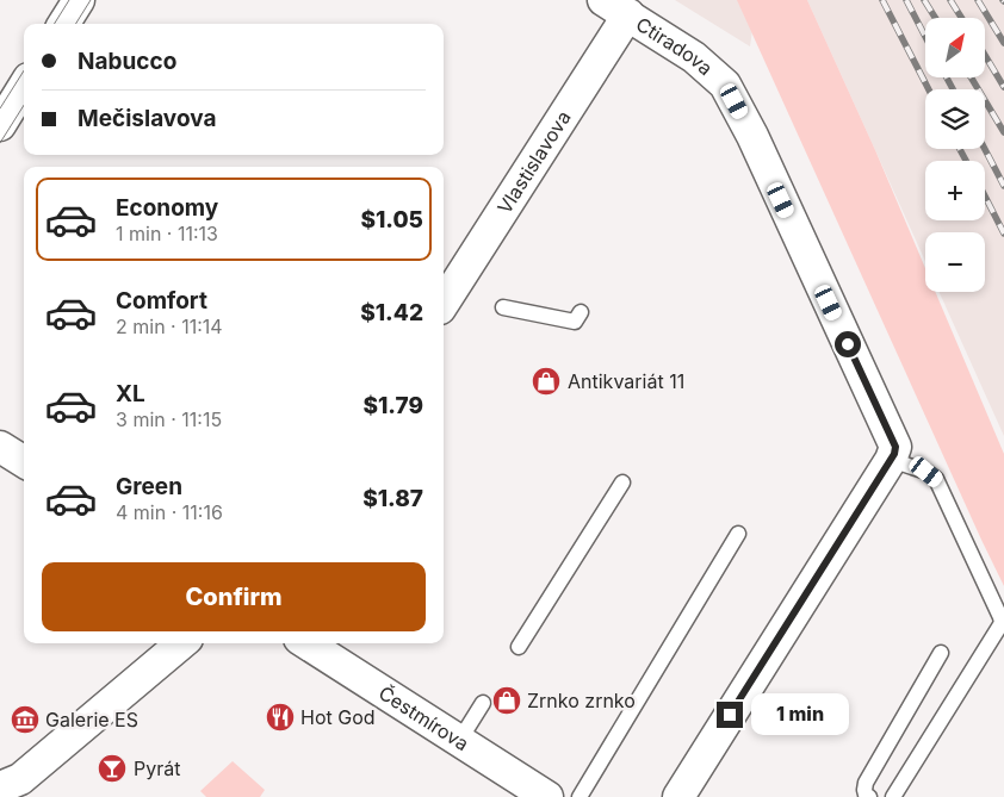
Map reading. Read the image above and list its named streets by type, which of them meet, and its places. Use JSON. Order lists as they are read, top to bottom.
{
  "streets": {
    "street": ["Ctiradova", "Vlastislavova", "Čestmírova"]
  },
  "crossings": [
    ["Ctiradova", "Vlastislavova"]
  ],
  "places": {
    "shop": ["Antikvariát 11", "Zrnko zrnko"],
    "restaurant": ["Hot God"],
    "museum": ["Galerie ES"],
    "bar": ["Pyrát"]
  },
  "north": "top right",
  "page": {
    "map_buttons": ["+", "−"],
    "banner": ["Nabucco", "Mečislavova"],
    "list": [
      {
        "name": "Economy",
        "note": "1 min · 11:13",
        "value": "$1.05"
      },
      {
        "name": "Comfort",
        "note": "2 min · 11:14",
        "value": "$1.42"
      },
      {
        "name": "XL",
        "note": "3 min · 11:15",
        "value": "$1.79"
      },
      {
        "name": "Green",
        "note": "4 min · 11:16",
        "value": "$1.87"
      }
    ],
    "buttons": "Confirm",
    "bubble": "1 min"
  }
}
